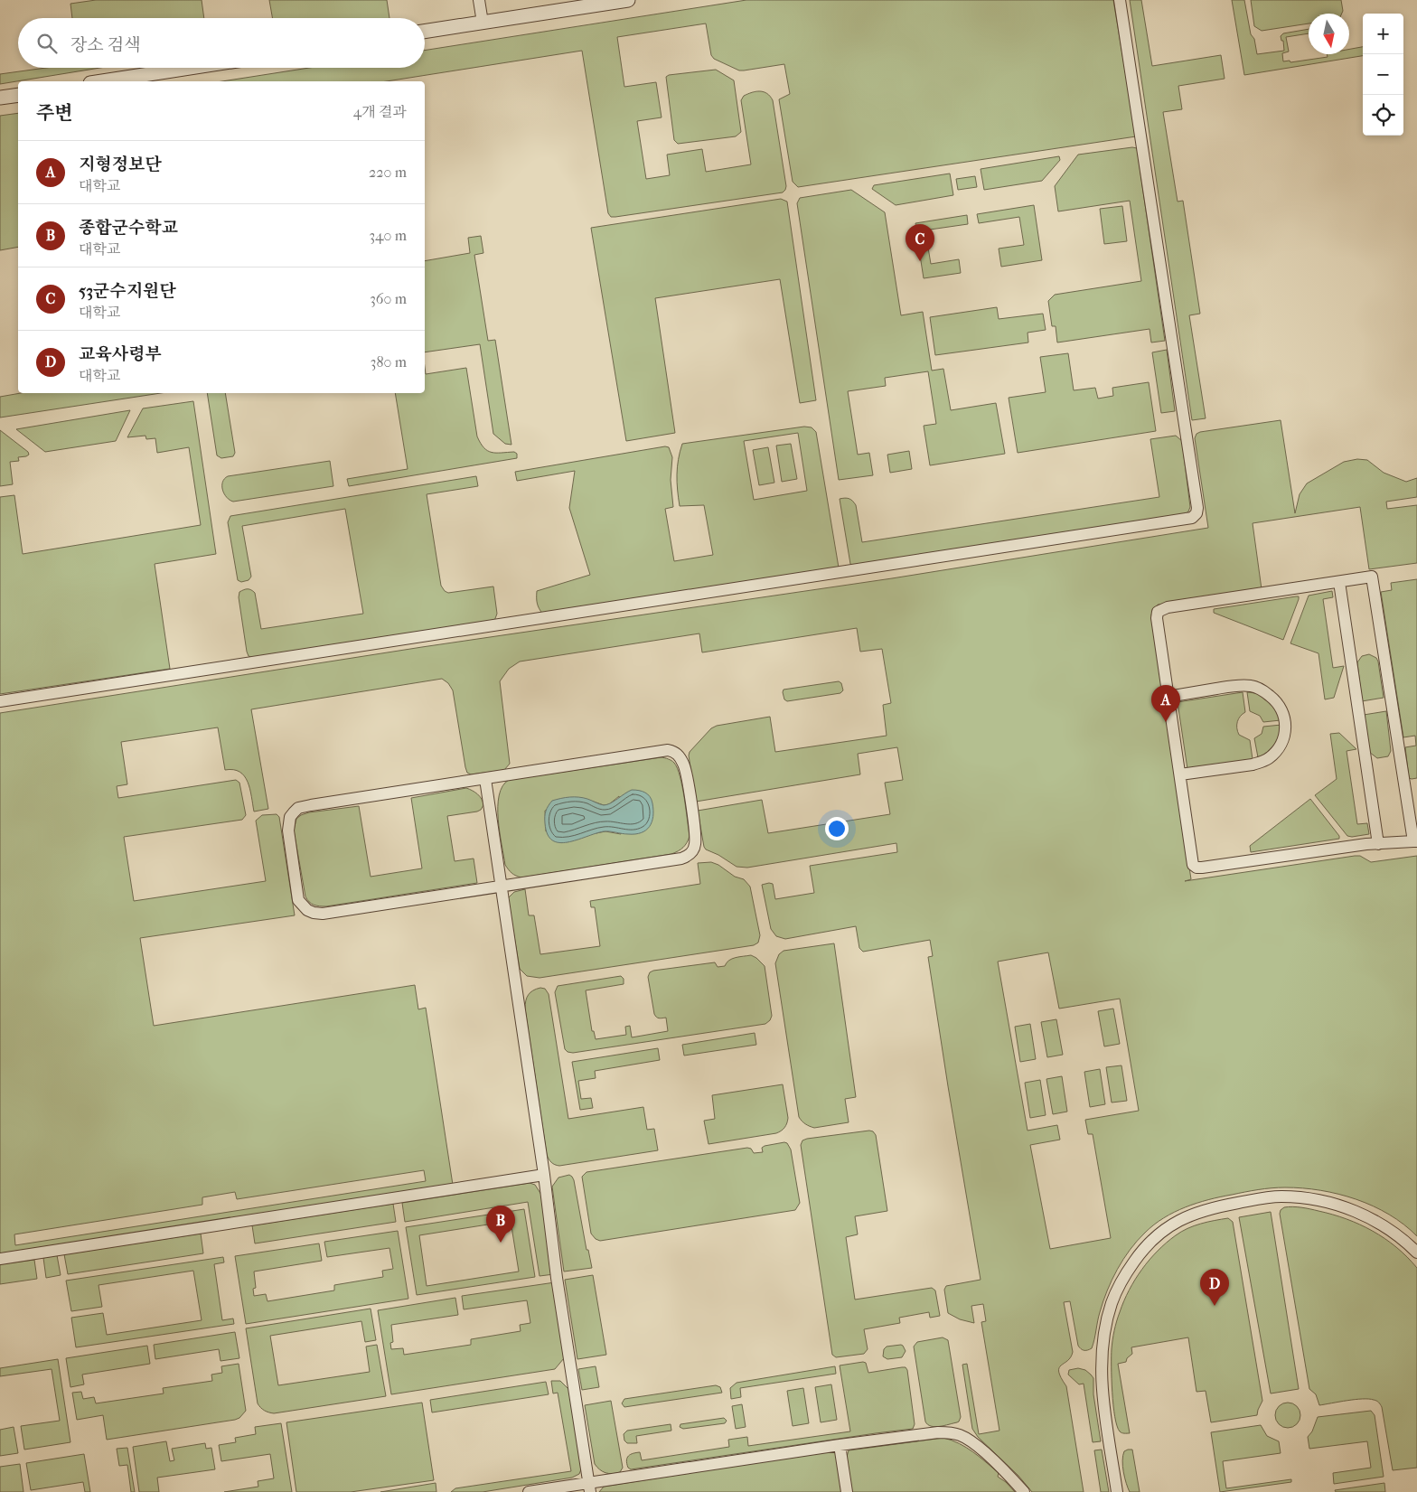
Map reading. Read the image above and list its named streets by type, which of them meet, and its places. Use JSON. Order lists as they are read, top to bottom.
{
  "north": "bottom",
  "page": {
    "map_buttons": ["+", "−"],
    "search": "장소 검색",
    "heading": ["주변", "4개 결과"],
    "list": [
      {
        "mark": "A",
        "name": "지형정보단",
        "note": "대학교",
        "value": "220 m"
      },
      {
        "mark": "B",
        "name": "종합군수학교",
        "note": "대학교",
        "value": "340 m"
      },
      {
        "mark": "C",
        "name": "53군수지원단",
        "note": "대학교",
        "value": "360 m"
      },
      {
        "mark": "D",
        "name": "교육사령부",
        "note": "대학교",
        "value": "380 m"
      }
    ],
    "pins": [
      "C",
      "A",
      "B",
      "D"
    ]
  }
}
